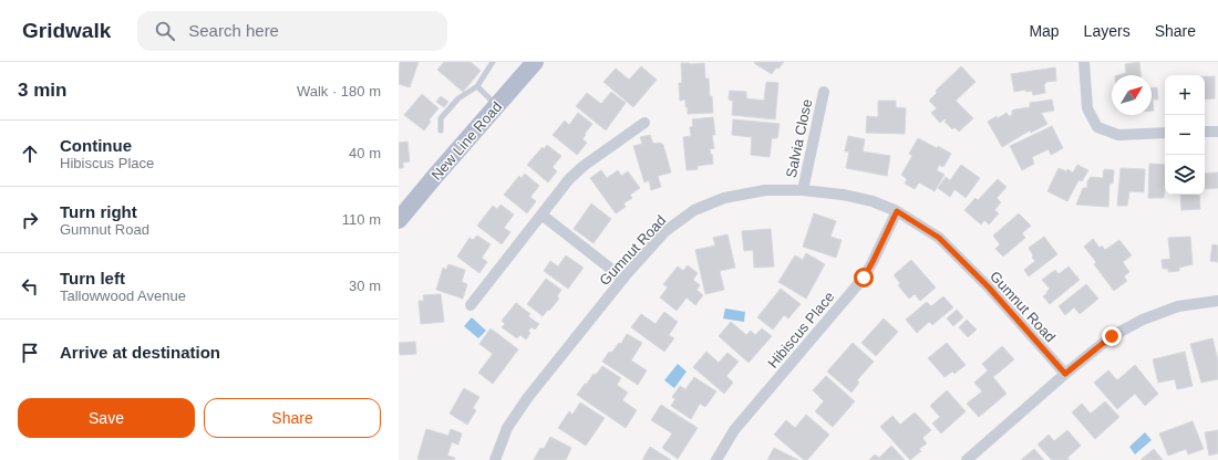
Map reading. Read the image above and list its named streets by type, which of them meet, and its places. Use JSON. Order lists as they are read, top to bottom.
{
  "streets": {
    "main road": ["New Line Road"],
    "street": ["Salvia Close", "Gumnut Road", "Hibiscus Place"]
  },
  "crossings": [
    ["Salvia Close", "Gumnut Road"],
    ["Gumnut Road", "Hibiscus Place"]
  ],
  "north": "top right",
  "page": {
    "header": "Gridwalk",
    "search": "Search here",
    "nav": ["Map", "Layers", "Share"],
    "heading": ["3 min", "Walk · 180 m"],
    "map_buttons": ["+", "−"],
    "list": [
      ["Continue", "Hibiscus Place", "40 m"],
      ["Turn right", "Gumnut Road", "110 m"],
      ["Turn left", "Tallowwood Avenue", "30 m"],
      "Arrive at destination"
    ],
    "buttons": ["Save", "Share"]
  }
}
